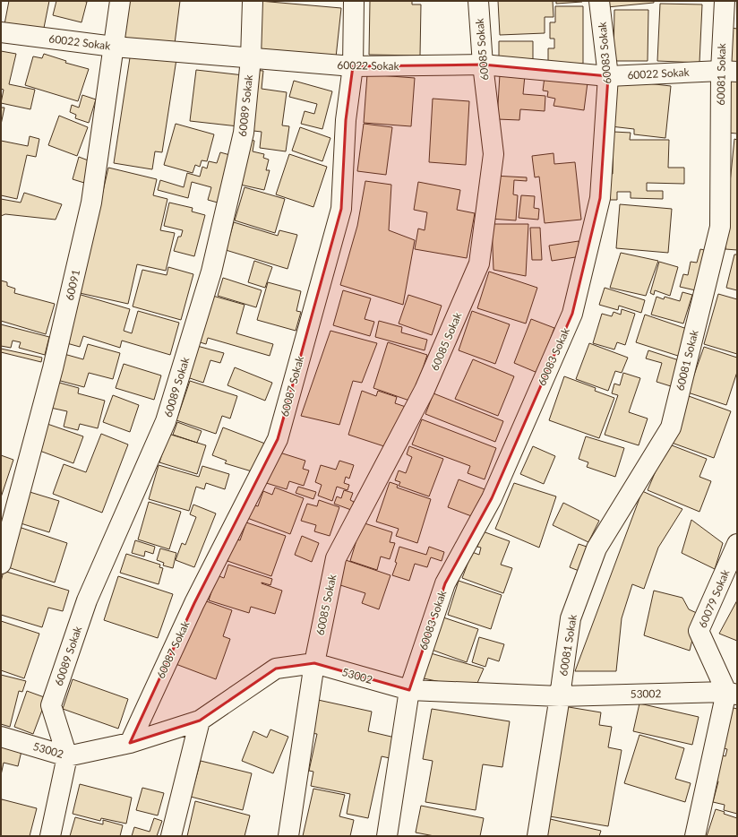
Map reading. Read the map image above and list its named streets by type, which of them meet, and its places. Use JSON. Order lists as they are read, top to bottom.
{
  "streets": {
    "street": [
      "60022 Sokak",
      "60085 Sokak",
      "60083 Sokak",
      "60081 Sokak",
      "60089 Sokak",
      "60091",
      "60087 Sokak",
      "60079 Sokak",
      "53002"
    ]
  },
  "crossings": [
    ["60022 Sokak", "60085 Sokak"],
    ["60022 Sokak", "60083 Sokak"],
    ["60022 Sokak", "60081 Sokak"],
    ["60022 Sokak", "60089 Sokak"],
    ["60022 Sokak", "60091"],
    ["60022 Sokak", "60087 Sokak"],
    ["60085 Sokak", "53002"],
    ["60083 Sokak", "53002"],
    ["60081 Sokak", "53002"],
    ["60089 Sokak", "53002"],
    ["60087 Sokak", "53002"],
    ["60079 Sokak", "53002"]
  ]
}
